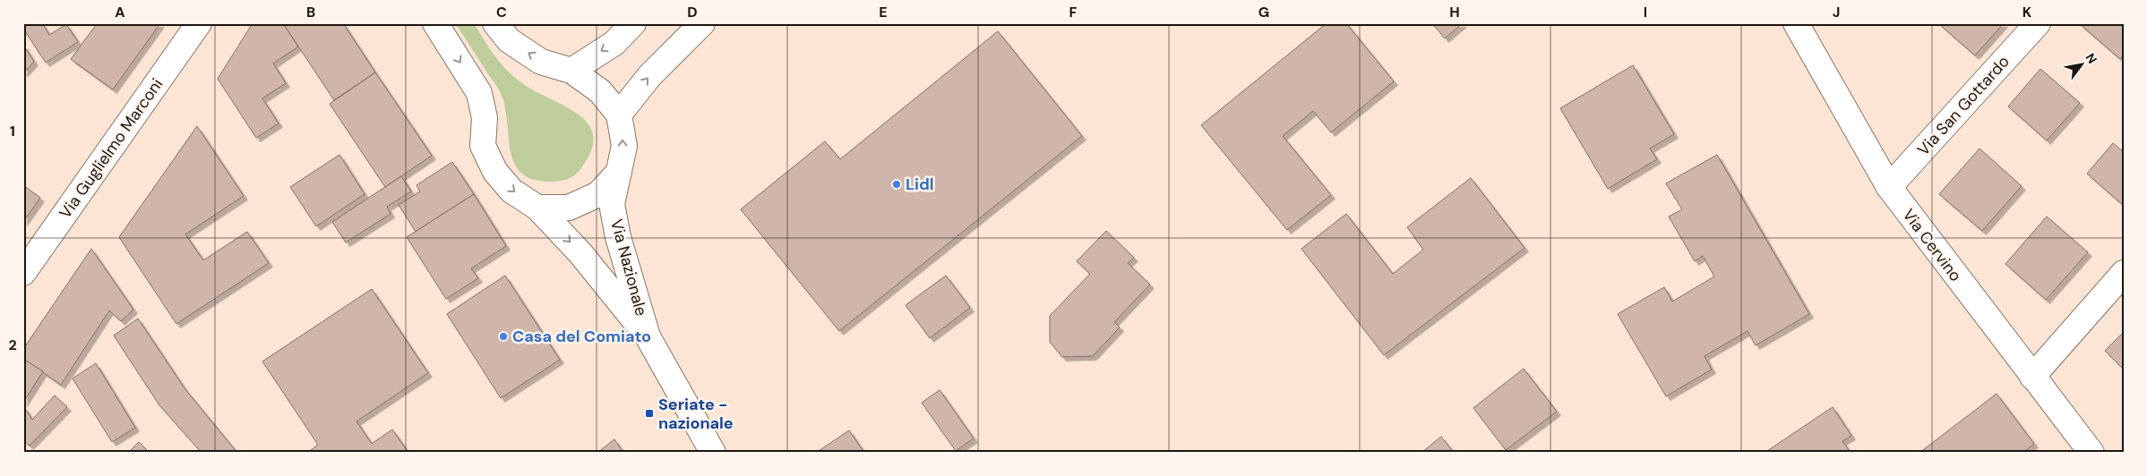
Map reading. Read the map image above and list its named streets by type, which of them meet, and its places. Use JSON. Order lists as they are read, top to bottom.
{
  "streets": {
    "main road": [
      "Via San Gottardo",
      "Via Guglielmo Marconi",
      "Via Cervino",
      "Via Nazionale"
    ]
  },
  "crossings": [
    ["Via San Gottardo", "Via Cervino"]
  ],
  "places": {
    "other": ["Lidl", "Casa del Comiato"],
    "transit": ["Seriate - nazionale"]
  },
  "north": "top right",
  "grid": {
    "columns": [
      "A",
      "B",
      "C",
      "D",
      "E",
      "F",
      "G",
      "H",
      "I",
      "J",
      "K"
    ],
    "rows": ["1", "2"]
  }
}
